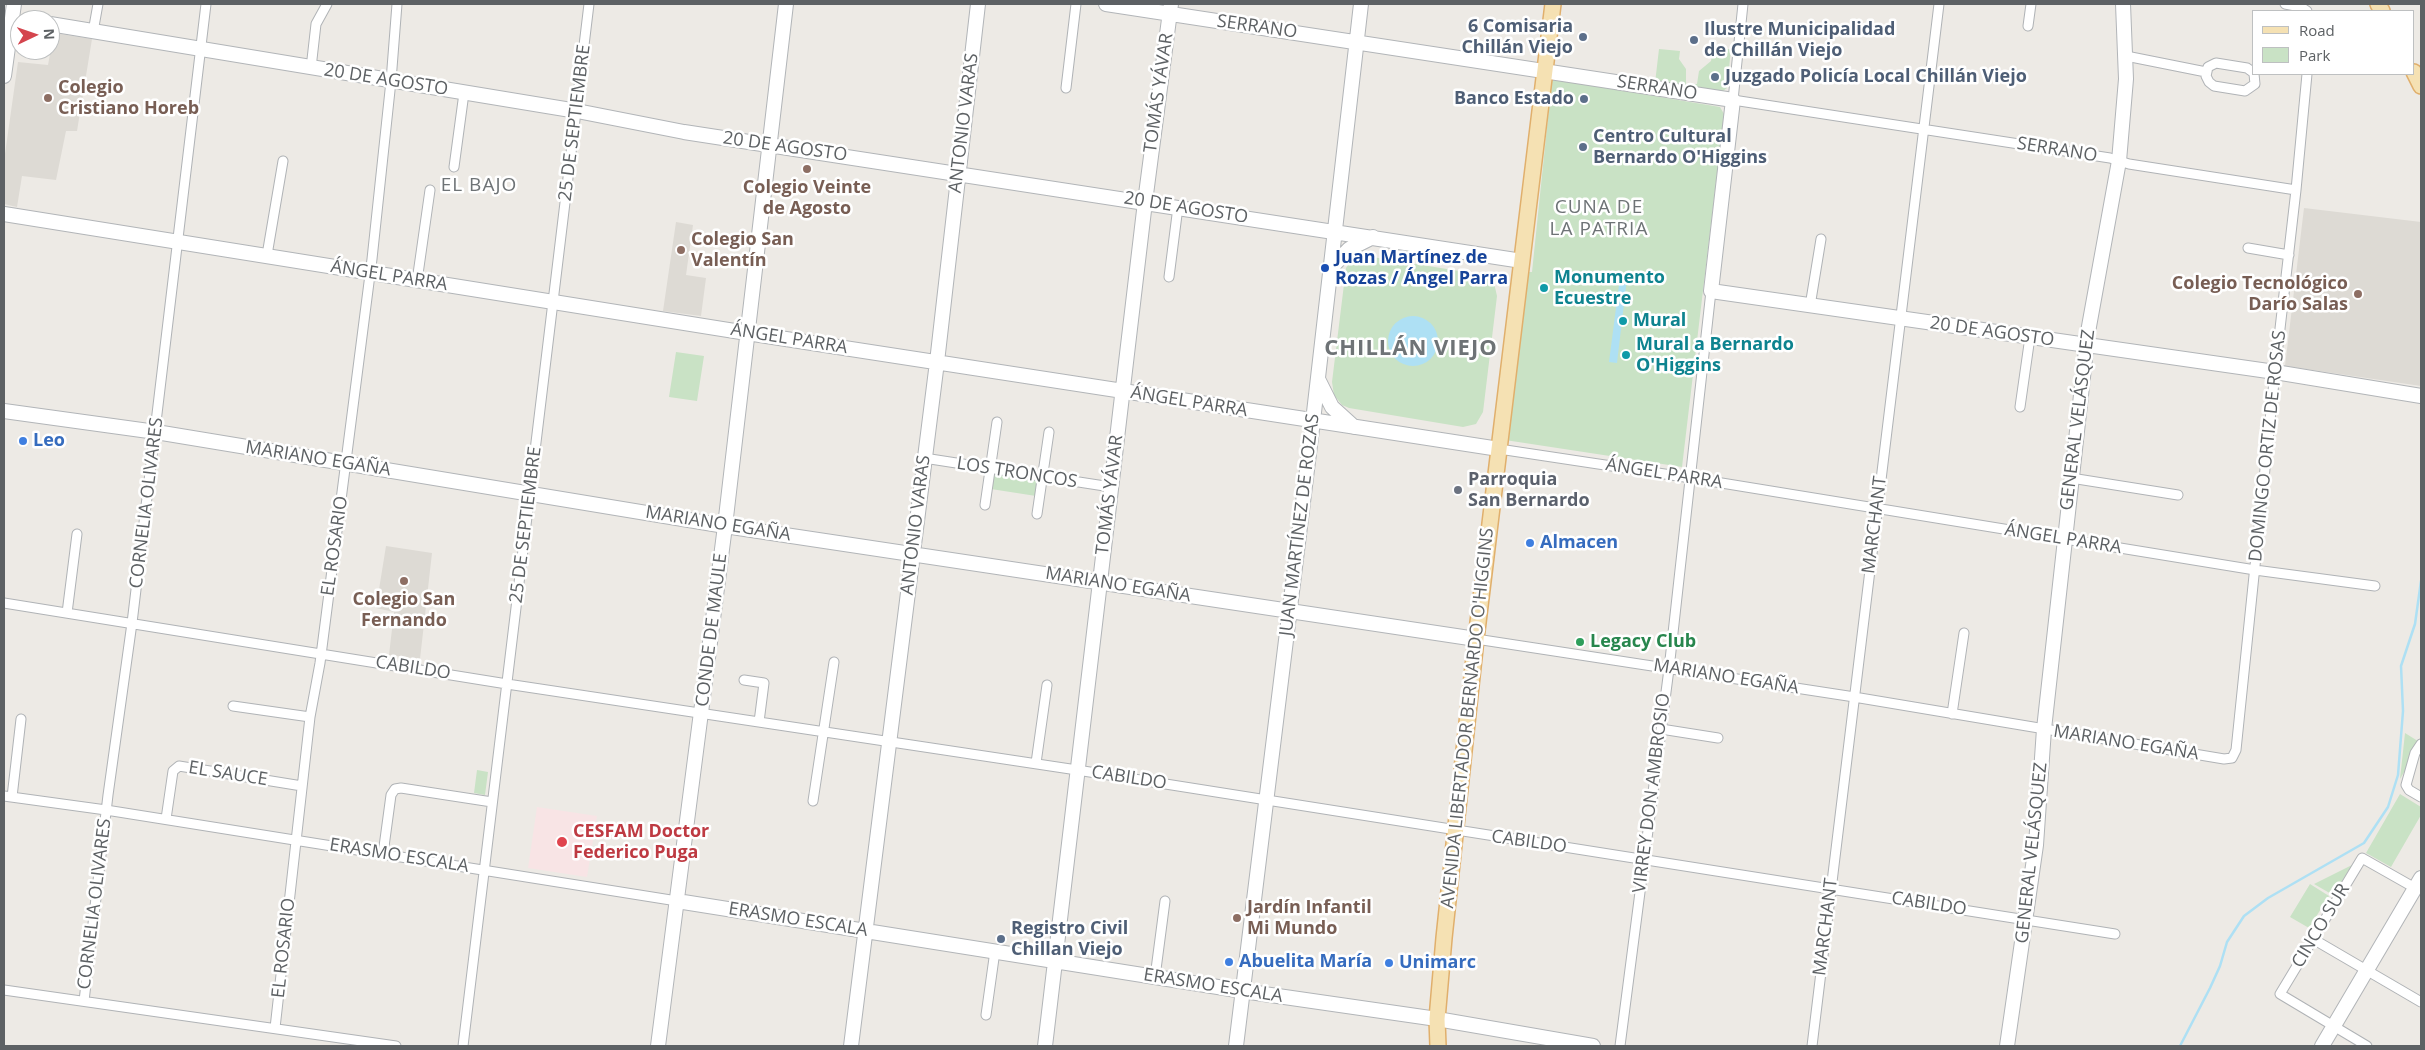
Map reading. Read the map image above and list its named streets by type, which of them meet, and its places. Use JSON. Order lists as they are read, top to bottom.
{
  "streets": {
    "main road": ["AVENIDA LIBERTADOR BERNARDO O'HIGGINS"],
    "street": [
      "SERRANO",
      "20 DE AGOSTO",
      "TOMÁS YÁVAR",
      "25 DE SEPTIEMBRE",
      "ANTONIO VARAS",
      "ÁNGEL PARRA",
      "GENERAL VELÁSQUEZ",
      "DOMINGO ORTIZ DE ROSAS",
      "MARIANO EGAÑA",
      "LOS TRONCOS",
      "CORNELIA OLIVARES",
      "JUAN MARTÍNEZ DE ROZAS",
      "MARCHANT",
      "EL ROSARIO",
      "CONDE DE MAULE",
      "CABILDO",
      "EL SAUCE",
      "VIRREY DON AMBROSIO",
      "ERASMO ESCALA",
      "CINCO SUR"
    ]
  },
  "crossings": [
    ["SERRANO", "TOMÁS YÁVAR"],
    ["SERRANO", "GENERAL VELÁSQUEZ"],
    ["SERRANO", "DOMINGO ORTIZ DE ROSAS"],
    ["SERRANO", "JUAN MARTÍNEZ DE ROZAS"],
    ["SERRANO", "MARCHANT"],
    ["SERRANO", "AVENIDA LIBERTADOR BERNARDO O'HIGGINS"],
    ["SERRANO", "VIRREY DON AMBROSIO"],
    ["20 DE AGOSTO", "TOMÁS YÁVAR"],
    ["20 DE AGOSTO", "25 DE SEPTIEMBRE"],
    ["20 DE AGOSTO", "ANTONIO VARAS"],
    ["20 DE AGOSTO", "GENERAL VELÁSQUEZ"],
    ["20 DE AGOSTO", "DOMINGO ORTIZ DE ROSAS"],
    ["20 DE AGOSTO", "CORNELIA OLIVARES"],
    ["20 DE AGOSTO", "JUAN MARTÍNEZ DE ROZAS"],
    ["20 DE AGOSTO", "MARCHANT"],
    ["20 DE AGOSTO", "EL ROSARIO"],
    ["20 DE AGOSTO", "CONDE DE MAULE"],
    ["20 DE AGOSTO", "AVENIDA LIBERTADOR BERNARDO O'HIGGINS"],
    ["20 DE AGOSTO", "VIRREY DON AMBROSIO"],
    ["TOMÁS YÁVAR", "ÁNGEL PARRA"],
    ["TOMÁS YÁVAR", "MARIANO EGAÑA"],
    ["TOMÁS YÁVAR", "LOS TRONCOS"],
    ["TOMÁS YÁVAR", "CABILDO"],
    ["TOMÁS YÁVAR", "ERASMO ESCALA"],
    ["25 DE SEPTIEMBRE", "ÁNGEL PARRA"],
    ["25 DE SEPTIEMBRE", "MARIANO EGAÑA"],
    ["25 DE SEPTIEMBRE", "CABILDO"],
    ["25 DE SEPTIEMBRE", "ERASMO ESCALA"],
    ["ANTONIO VARAS", "ÁNGEL PARRA"],
    ["ANTONIO VARAS", "MARIANO EGAÑA"],
    ["ANTONIO VARAS", "LOS TRONCOS"],
    ["ANTONIO VARAS", "CABILDO"],
    ["ANTONIO VARAS", "ERASMO ESCALA"],
    ["ÁNGEL PARRA", "GENERAL VELÁSQUEZ"],
    ["ÁNGEL PARRA", "DOMINGO ORTIZ DE ROSAS"],
    ["ÁNGEL PARRA", "CORNELIA OLIVARES"],
    ["ÁNGEL PARRA", "JUAN MARTÍNEZ DE ROZAS"],
    ["ÁNGEL PARRA", "MARCHANT"],
    ["ÁNGEL PARRA", "EL ROSARIO"],
    ["ÁNGEL PARRA", "CONDE DE MAULE"],
    ["ÁNGEL PARRA", "AVENIDA LIBERTADOR BERNARDO O'HIGGINS"],
    ["ÁNGEL PARRA", "VIRREY DON AMBROSIO"],
    ["GENERAL VELÁSQUEZ", "MARIANO EGAÑA"],
    ["GENERAL VELÁSQUEZ", "CABILDO"],
    ["DOMINGO ORTIZ DE ROSAS", "MARIANO EGAÑA"],
    ["MARIANO EGAÑA", "CORNELIA OLIVARES"],
    ["MARIANO EGAÑA", "JUAN MARTÍNEZ DE ROZAS"],
    ["MARIANO EGAÑA", "MARCHANT"],
    ["MARIANO EGAÑA", "EL ROSARIO"],
    ["MARIANO EGAÑA", "CONDE DE MAULE"],
    ["MARIANO EGAÑA", "AVENIDA LIBERTADOR BERNARDO O'HIGGINS"],
    ["MARIANO EGAÑA", "VIRREY DON AMBROSIO"],
    ["CORNELIA OLIVARES", "CABILDO"],
    ["CORNELIA OLIVARES", "ERASMO ESCALA"],
    ["JUAN MARTÍNEZ DE ROZAS", "CABILDO"],
    ["JUAN MARTÍNEZ DE ROZAS", "ERASMO ESCALA"],
    ["MARCHANT", "CABILDO"],
    ["EL ROSARIO", "CABILDO"],
    ["EL ROSARIO", "EL SAUCE"],
    ["EL ROSARIO", "ERASMO ESCALA"],
    ["CONDE DE MAULE", "CABILDO"],
    ["CONDE DE MAULE", "ERASMO ESCALA"],
    ["CABILDO", "AVENIDA LIBERTADOR BERNARDO O'HIGGINS"],
    ["CABILDO", "VIRREY DON AMBROSIO"],
    ["AVENIDA LIBERTADOR BERNARDO O'HIGGINS", "ERASMO ESCALA"],
    ["EL SAUCE", "ERASMO ESCALA"]
  ],
  "districts": ["EL BAJO", "CUNA DE LA PATRIA", "CHILLÁN VIEJO"],
  "places": [
    "6 Comisaria Chillán Viejo",
    "Ilustre Municipalidad de Chillán Viejo",
    "Juzgado Policía Local Chillán Viejo",
    "Colegio Cristiano Horeb",
    "Banco Estado",
    "Centro Cultural Bernardo O'Higgins",
    "Colegio Veinte de Agosto",
    "Colegio San Valentín",
    "Juan Martínez de Rozas / Ángel Parra",
    "Monumento Ecuestre",
    "Colegio Tecnológico Darío Salas",
    "Mural",
    "Mural a Bernardo O'Higgins",
    "Leo",
    "Parroquia San Bernardo",
    "Almacen",
    "Colegio San Fernando",
    "Legacy Club",
    "CESFAM Doctor Federico Puga",
    "Jardín Infantil Mi Mundo",
    "Registro Civil Chillan Viejo",
    "Abuelita María",
    "Unimarc"
  ],
  "legend": ["Road", "Park"],
  "north": "right"
}
